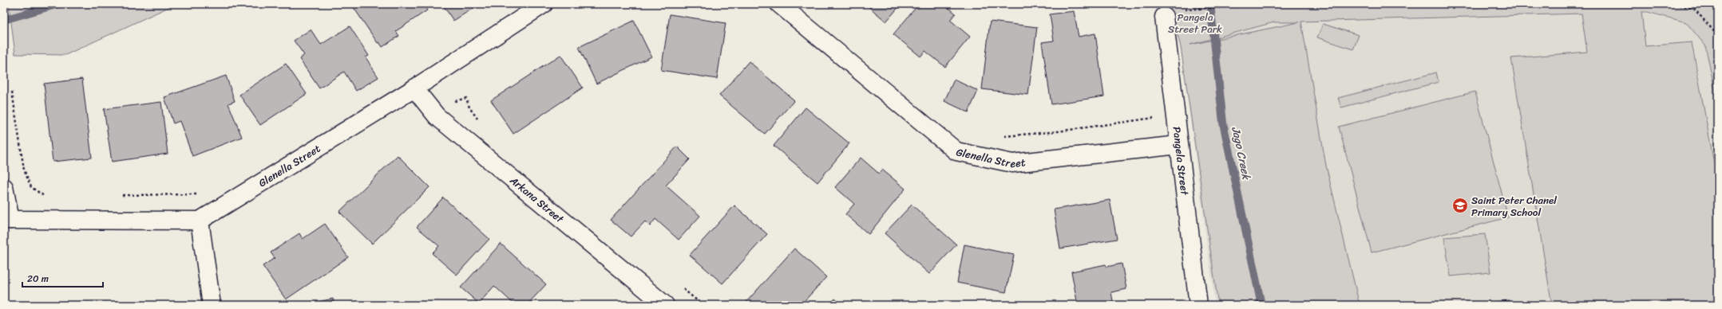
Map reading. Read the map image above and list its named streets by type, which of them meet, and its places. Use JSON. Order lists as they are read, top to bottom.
{
  "streets": {
    "street": ["Glenella Street", "Pangela Street", "Arkana Street"]
  },
  "crossings": [
    ["Glenella Street", "Pangela Street"],
    ["Glenella Street", "Arkana Street"]
  ],
  "water": ["Jago Creek"],
  "parks": ["Pangela Street Park"],
  "places": {
    "school or university": ["Saint Peter Chanel Primary School"]
  },
  "scale_bar": "20 m"
}
